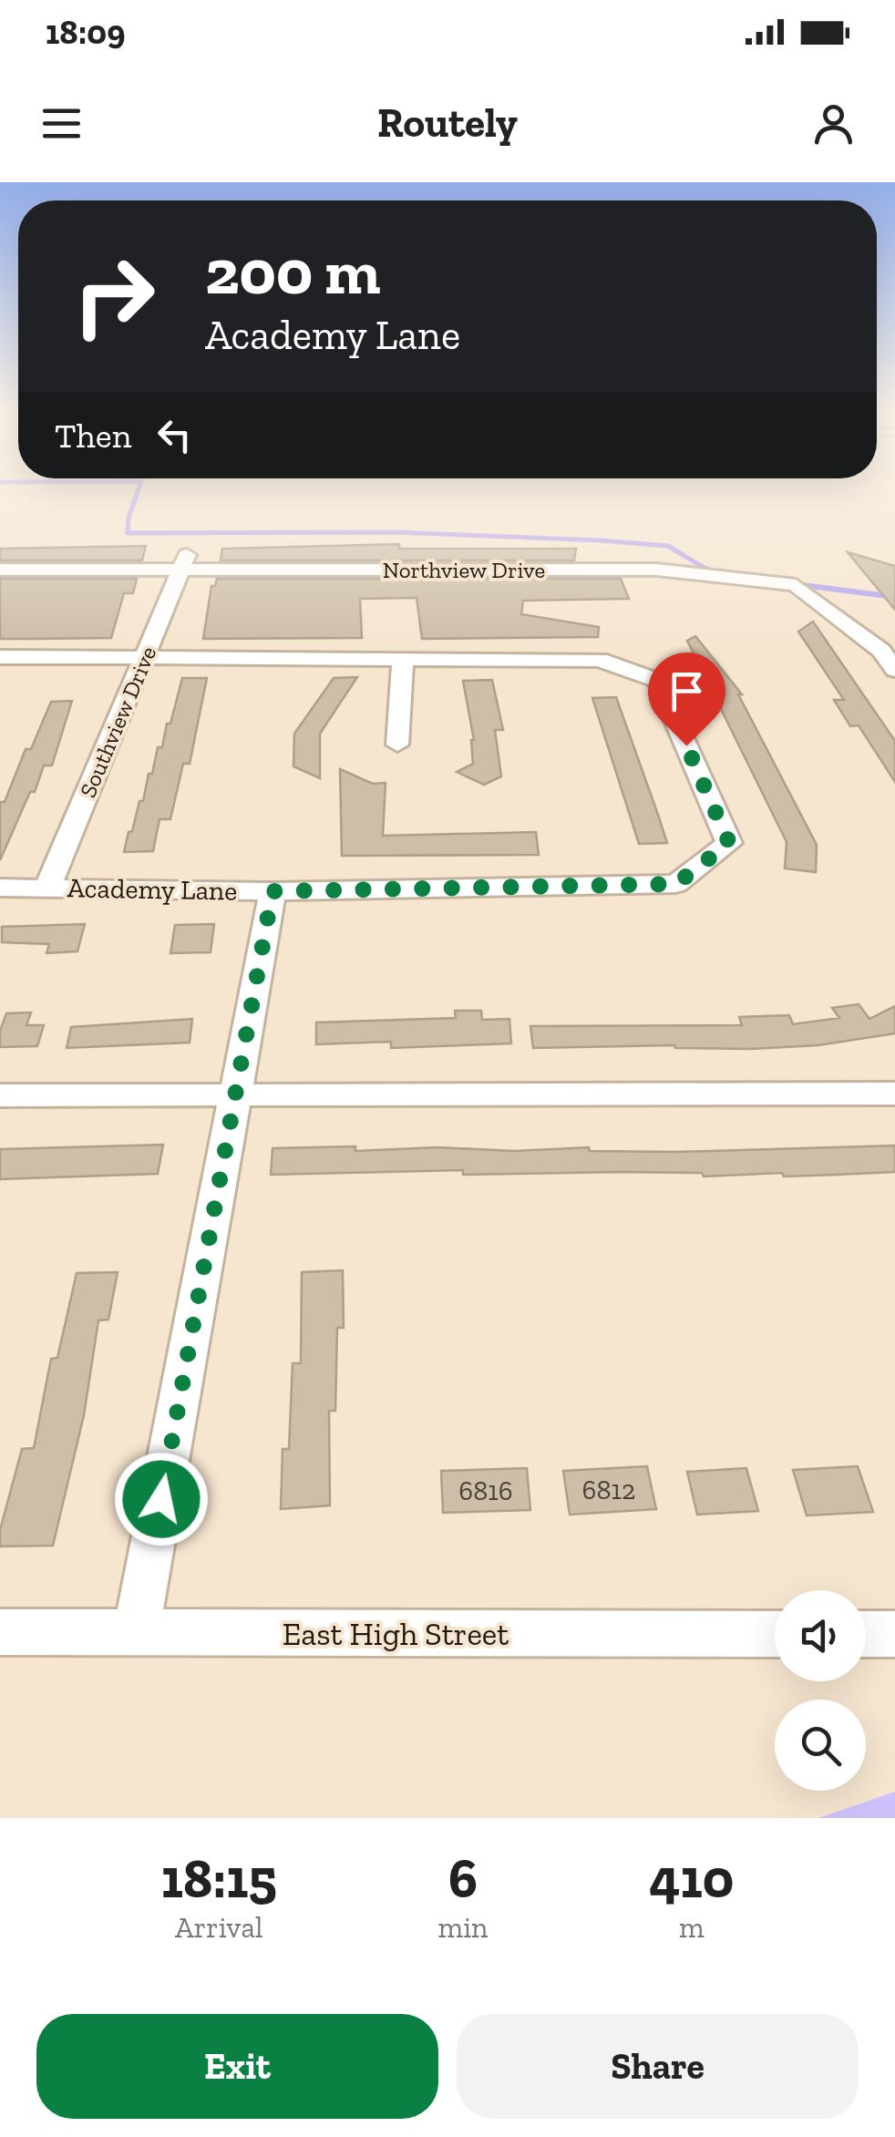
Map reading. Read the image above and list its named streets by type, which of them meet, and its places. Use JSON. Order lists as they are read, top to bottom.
{
  "streets": {
    "street": [
      "Northview Drive",
      "Southview Drive",
      "Academy Lane",
      "East High Street"
    ]
  },
  "crossings": [
    ["Northview Drive", "Southview Drive"],
    ["Southview Drive", "Academy Lane"]
  ],
  "house_numbers": ["6812", "6816"],
  "page": {
    "status": "18:09",
    "header": "Routely",
    "turn": ["200 m", "Academy Lane"],
    "then": "Then",
    "eta": [
      "18:15",
      "Arrival",
      "6",
      "min",
      "410",
      "m"
    ],
    "buttons": ["Exit", "Share"]
  }
}
